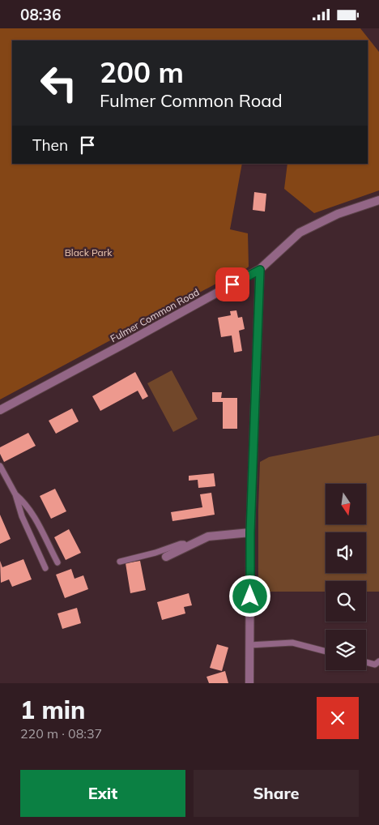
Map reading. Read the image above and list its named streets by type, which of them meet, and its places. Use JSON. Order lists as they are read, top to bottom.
{
  "streets": {
    "street": ["Fulmer Common Road"]
  },
  "parks": ["Black Park"],
  "north": "bottom",
  "page": {
    "status": "08:36",
    "turn": ["200 m", "Fulmer Common Road"],
    "then": "Then",
    "heading": ["1 min", "220 m · 08:37"],
    "buttons": ["Exit", "Share"]
  }
}
